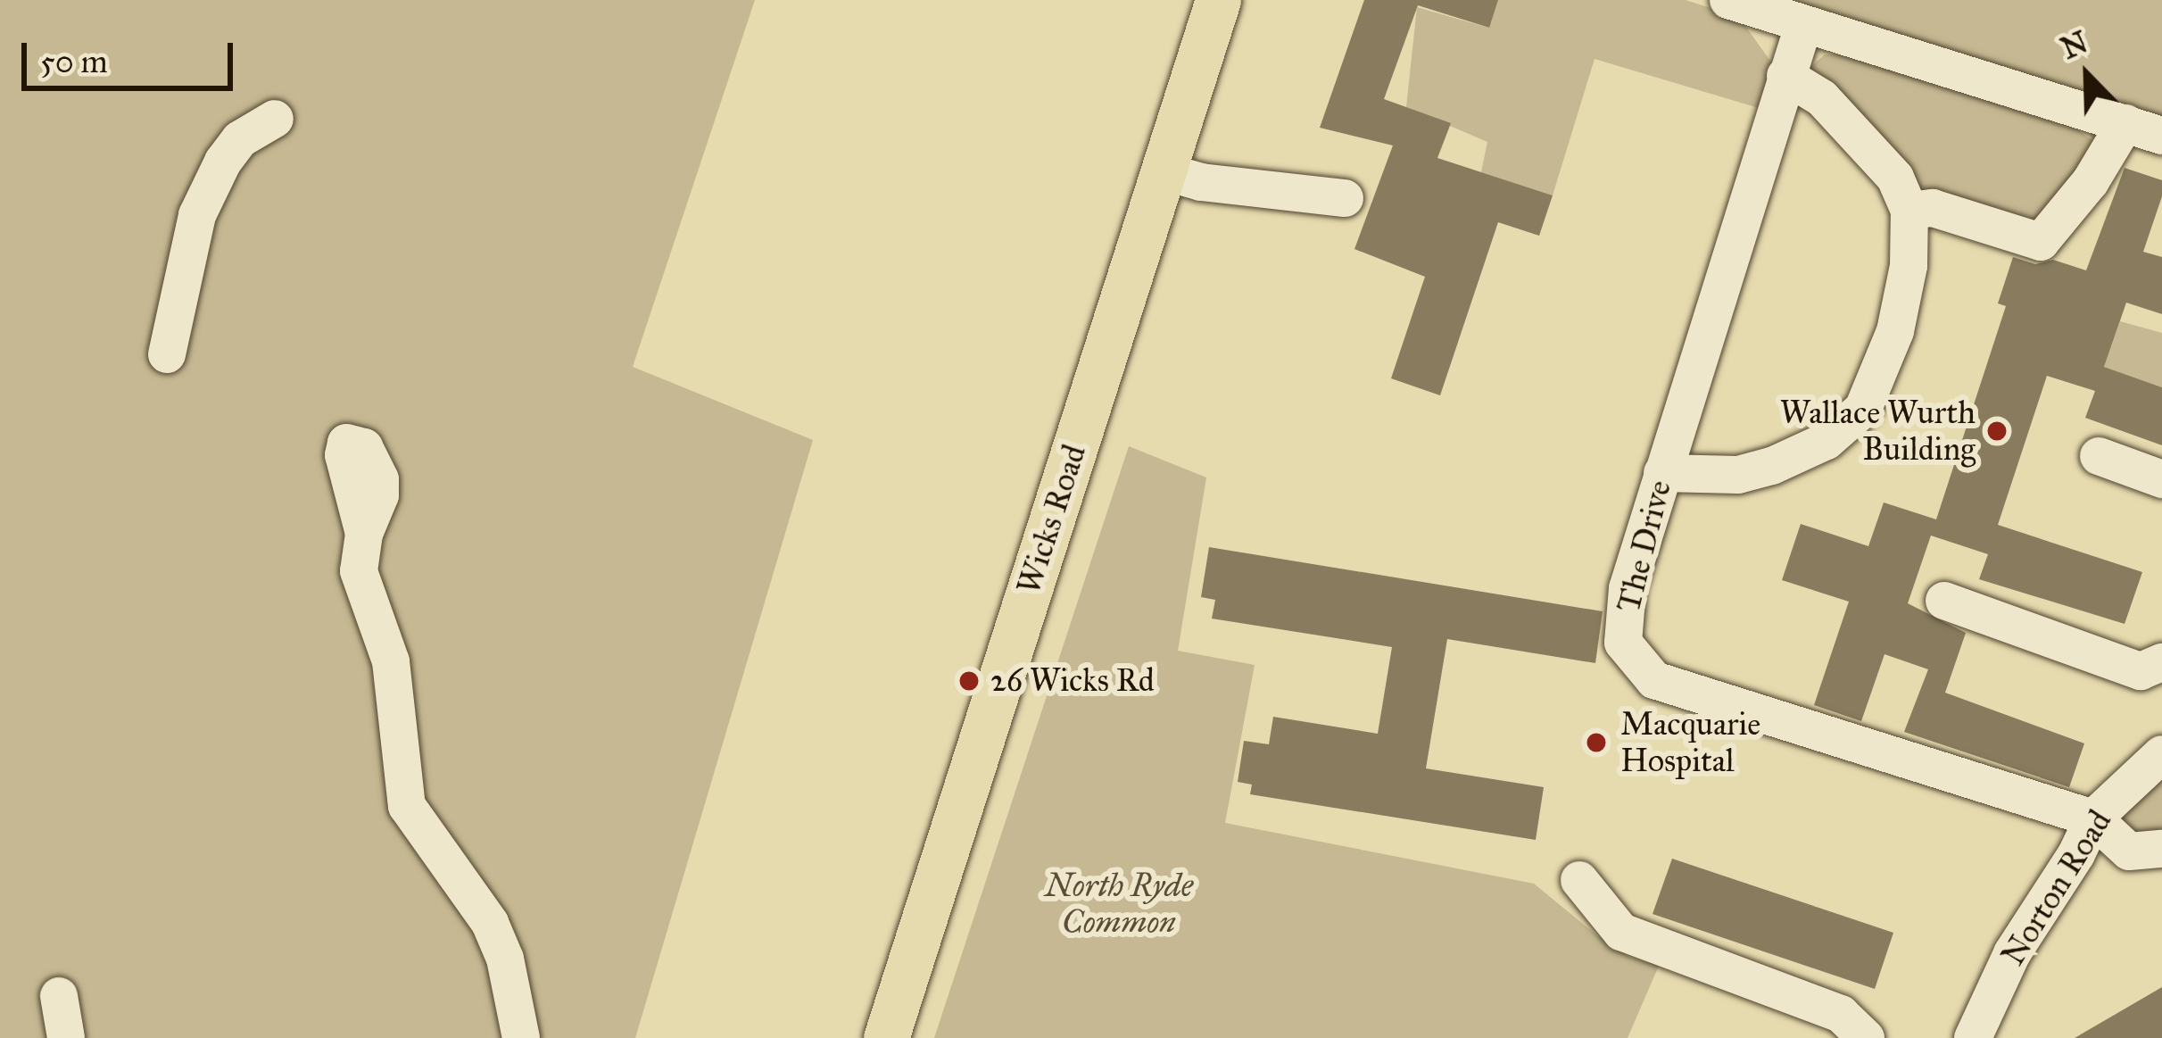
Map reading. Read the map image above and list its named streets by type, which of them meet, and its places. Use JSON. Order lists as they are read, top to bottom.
{
  "streets": {
    "main road": ["Wicks Road"],
    "lane": ["The Drive", "Norton Road"]
  },
  "crossings": [
    ["The Drive", "Norton Road"]
  ],
  "parks": ["North Ryde Common"],
  "places": ["Wallace Wurth Building", "26 Wicks Rd", "Macquarie Hospital"],
  "scale_bar": "50 m",
  "north": "top left"
}
